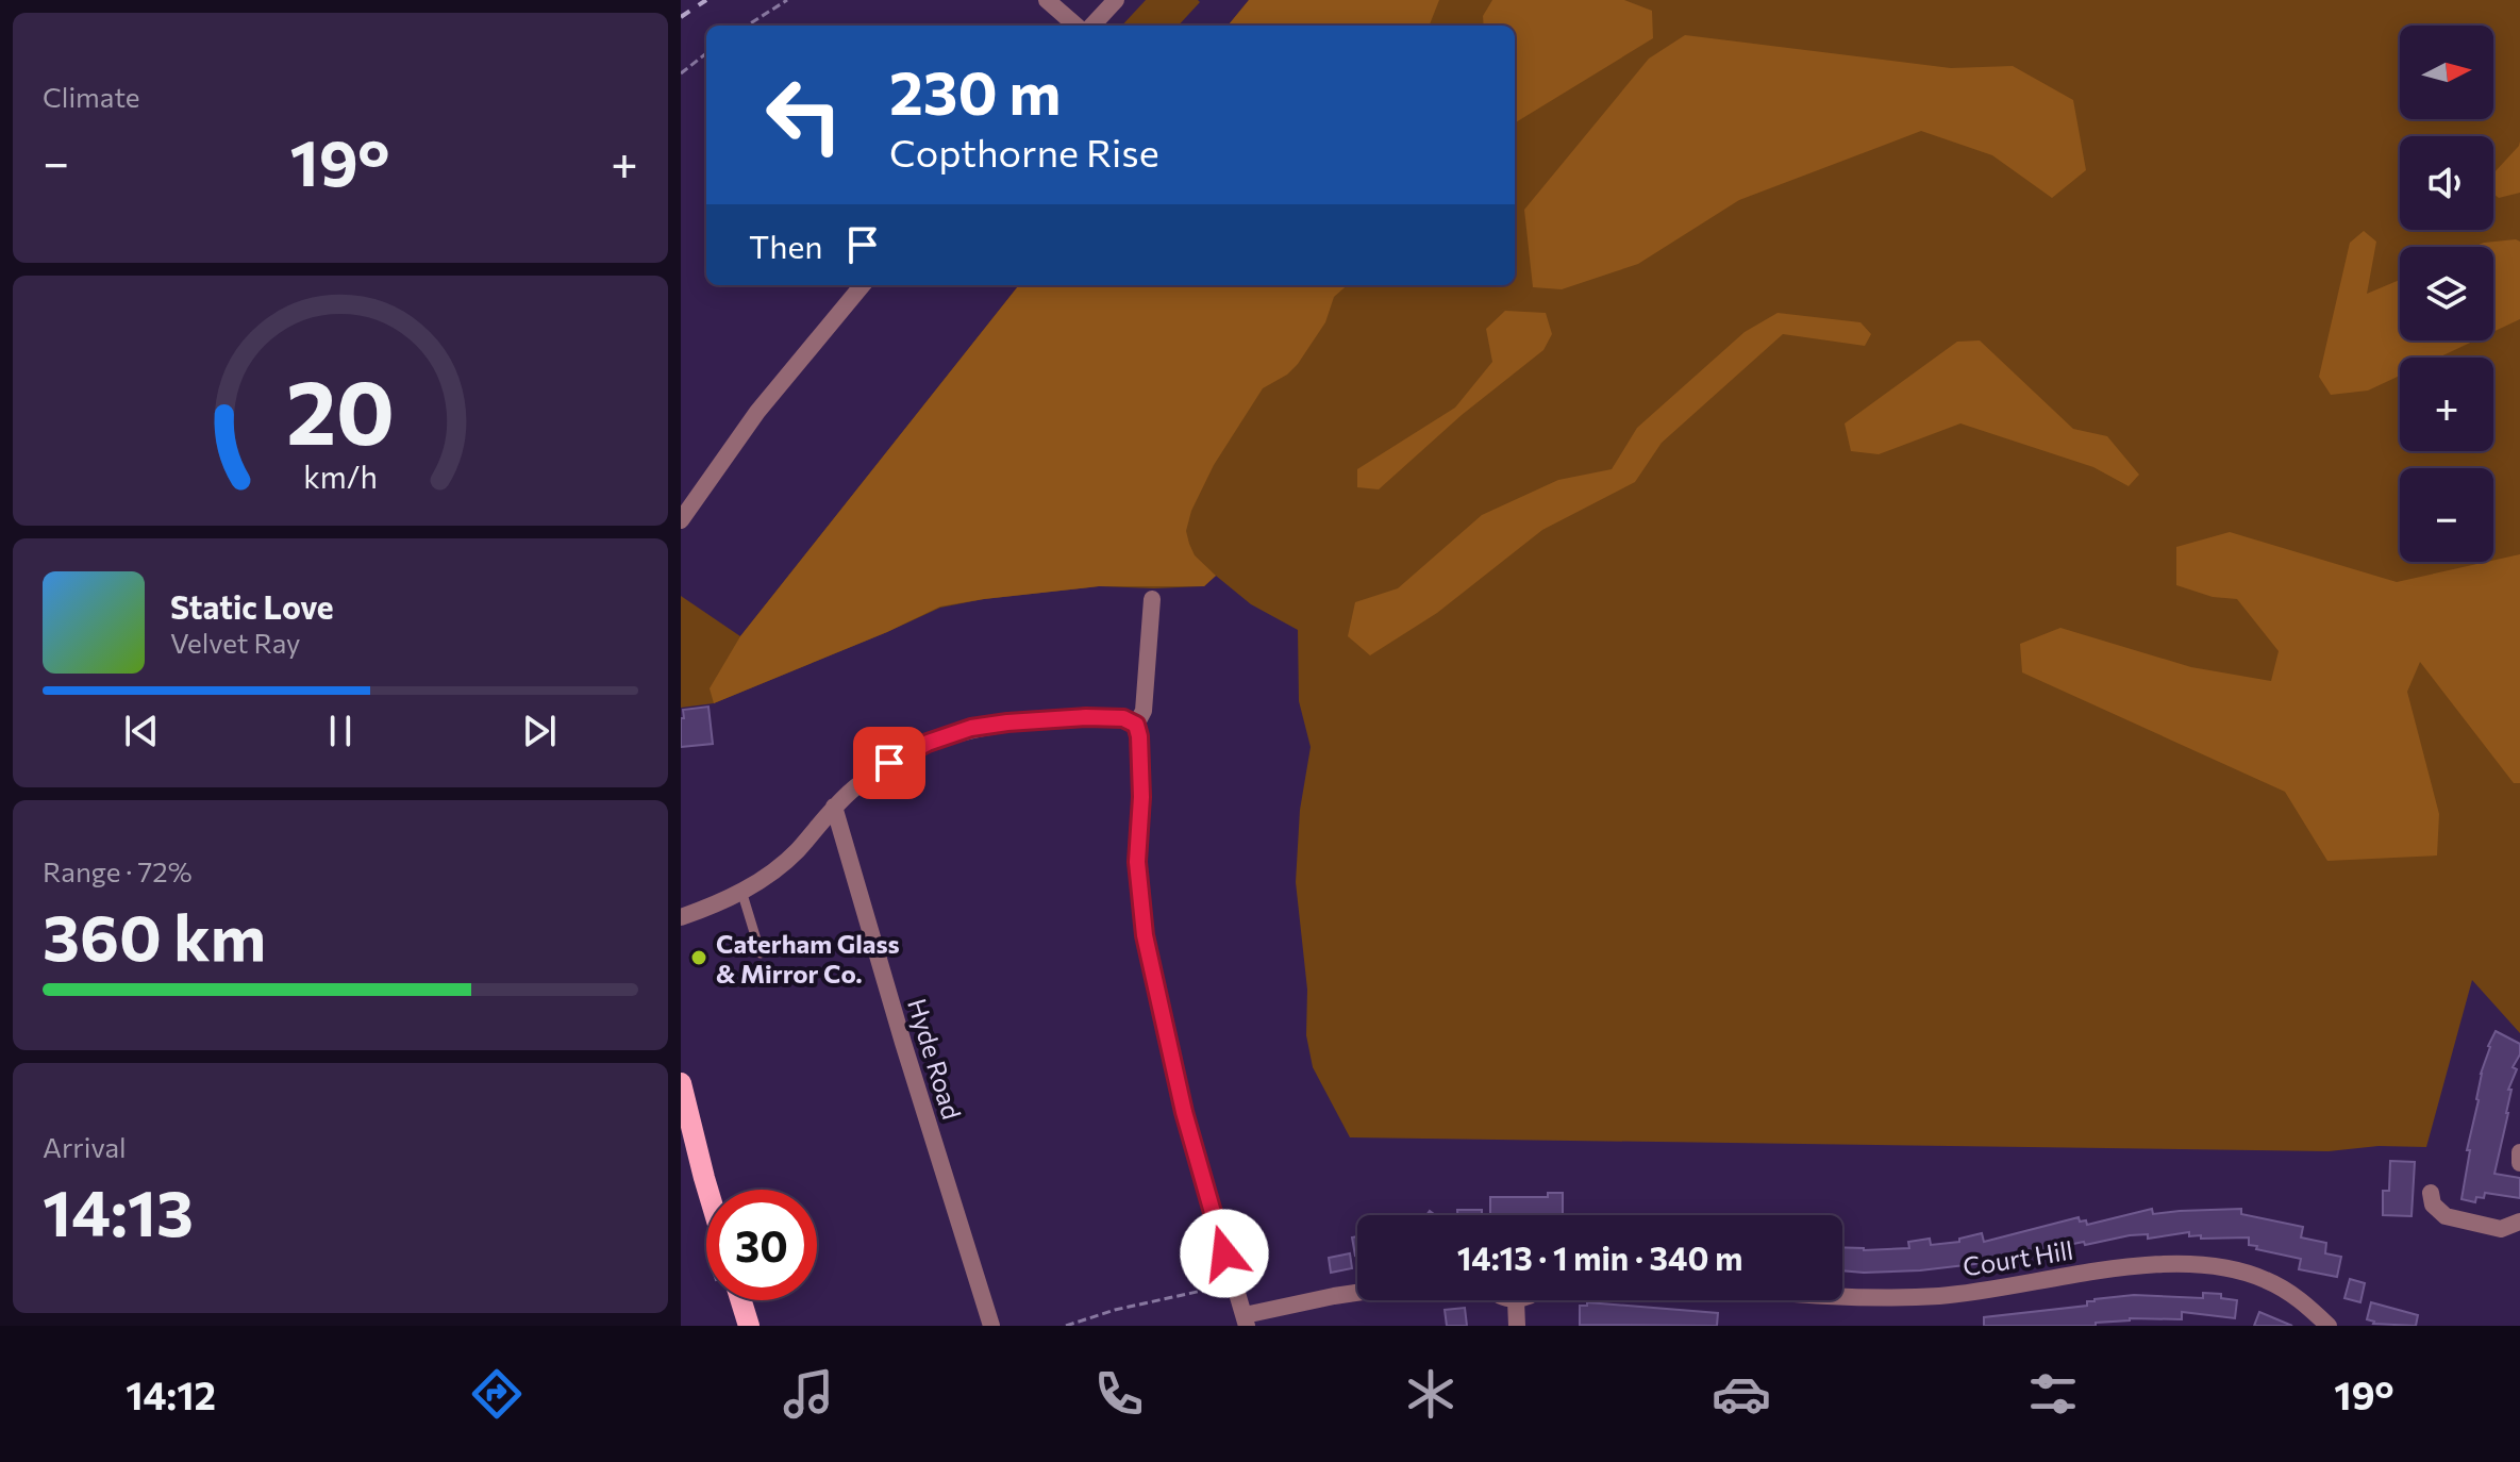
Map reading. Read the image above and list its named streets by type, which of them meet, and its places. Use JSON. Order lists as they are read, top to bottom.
{
  "streets": {
    "street": ["Hyde Road", "Court Hill"]
  },
  "places": ["Caterham Glass & Mirror Co."],
  "north": "right",
  "page": {
    "tile": [
      "Climate",
      ["Range · 72%", "360 km"],
      ["Arrival", "14:13"]
    ],
    "map_buttons": ["+", "−"],
    "turn": ["230 m", "Copthorne Rise"],
    "heat": ["−", "19°", "+"],
    "then": "Then",
    "song": ["Static Love", "Velvet Ray"],
    "limit": "30",
    "trip": "14:13 · 1 min · 340 m",
    "tabs": ["14:12", "19°"],
    "gauge": ["20", "km/h"]
  }
}
